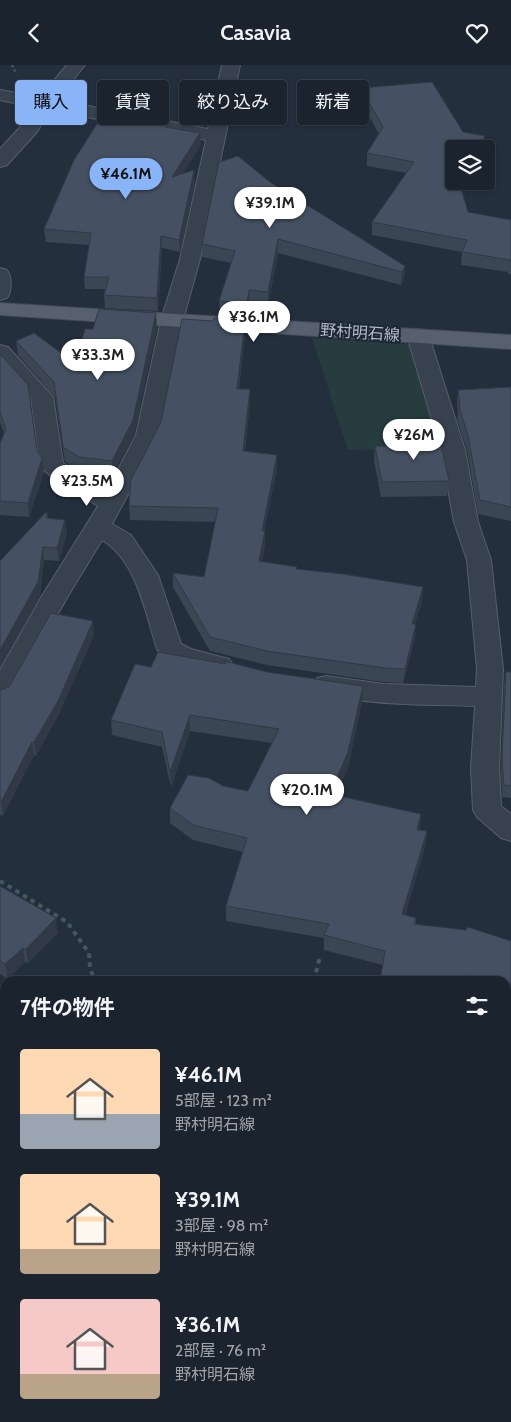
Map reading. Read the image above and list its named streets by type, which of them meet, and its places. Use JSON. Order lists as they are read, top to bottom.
{
  "streets": {
    "main road": ["野村明石線"]
  },
  "page": {
    "header": "Casavia",
    "chip": [
      "購入",
      "賃貸",
      "絞り込み",
      "新着"
    ],
    "price": [
      "¥46.1M",
      "¥39.1M",
      "¥36.1M",
      "¥33.3M",
      "¥26M",
      "¥23.5M",
      "¥20.1M"
    ],
    "heading": "7件の物件",
    "list": [
      {
        "name": "¥46.1M",
        "note": "5部屋 · 123 m² · 野村明石線"
      },
      {
        "name": "¥39.1M",
        "note": "3部屋 · 98 m² · 野村明石線"
      },
      {
        "name": "¥36.1M",
        "note": "2部屋 · 76 m² · 野村明石線"
      }
    ]
  }
}
